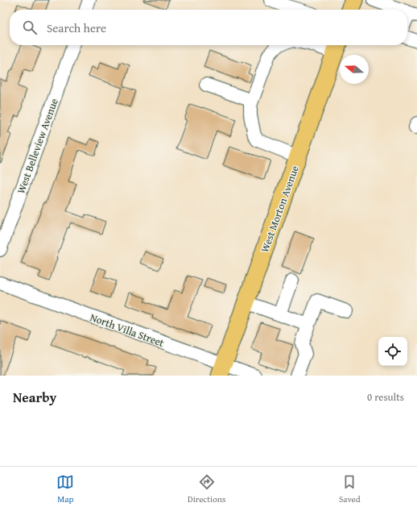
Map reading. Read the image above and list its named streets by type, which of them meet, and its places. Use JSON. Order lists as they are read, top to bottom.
{
  "streets": {
    "main road": ["West Morton Avenue"],
    "street": ["West Belleview Avenue", "North Villa Street"]
  },
  "crossings": [
    ["West Morton Avenue", "North Villa Street"]
  ],
  "north": "left",
  "page": {
    "search": "Search here",
    "heading": ["Nearby", "0 results"],
    "nav": ["Map", "Directions", "Saved"]
  }
}
